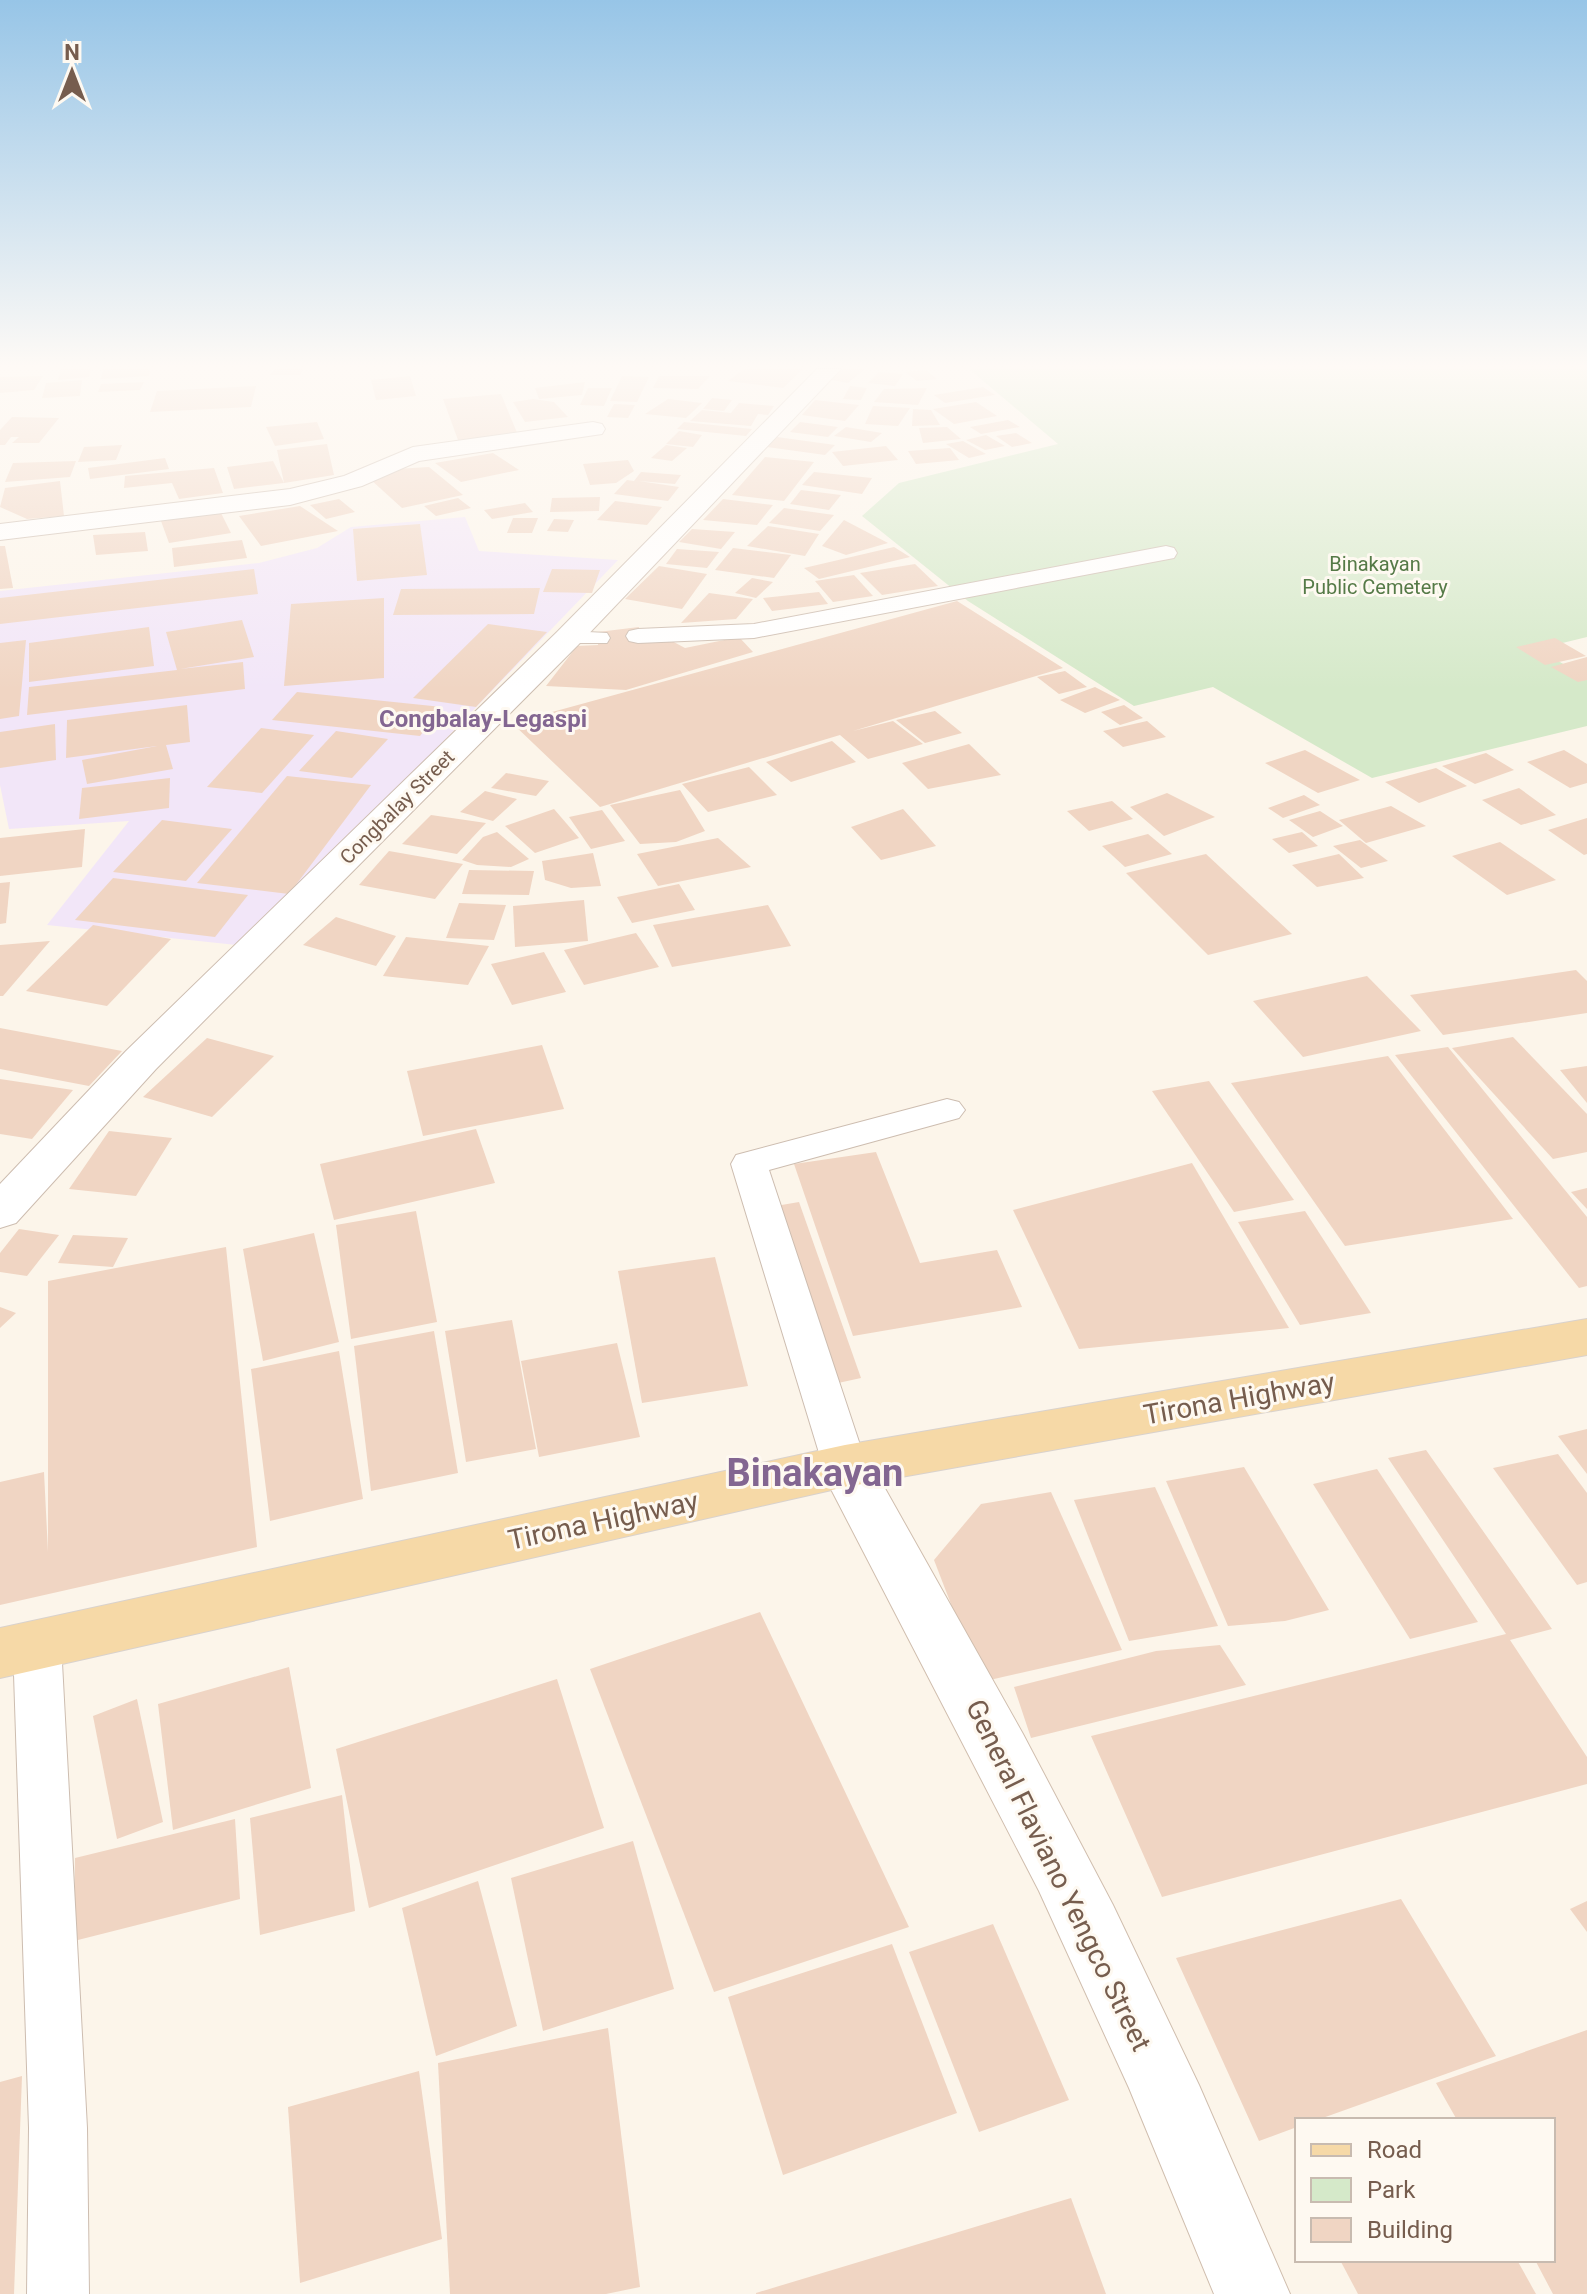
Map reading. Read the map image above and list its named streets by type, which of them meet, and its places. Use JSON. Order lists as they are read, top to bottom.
{
  "streets": {
    "main road": ["Tirona Highway"],
    "street": ["Congbalay Street", "General Flaviano Yengco Street"]
  },
  "crossings": [
    ["Tirona Highway", "General Flaviano Yengco Street"]
  ],
  "districts": ["Congbalay-Legaspi", "Binakayan"],
  "parks": ["Binakayan Public Cemetery"],
  "legend": ["Road", "Park", "Building"],
  "north": "top"
}
